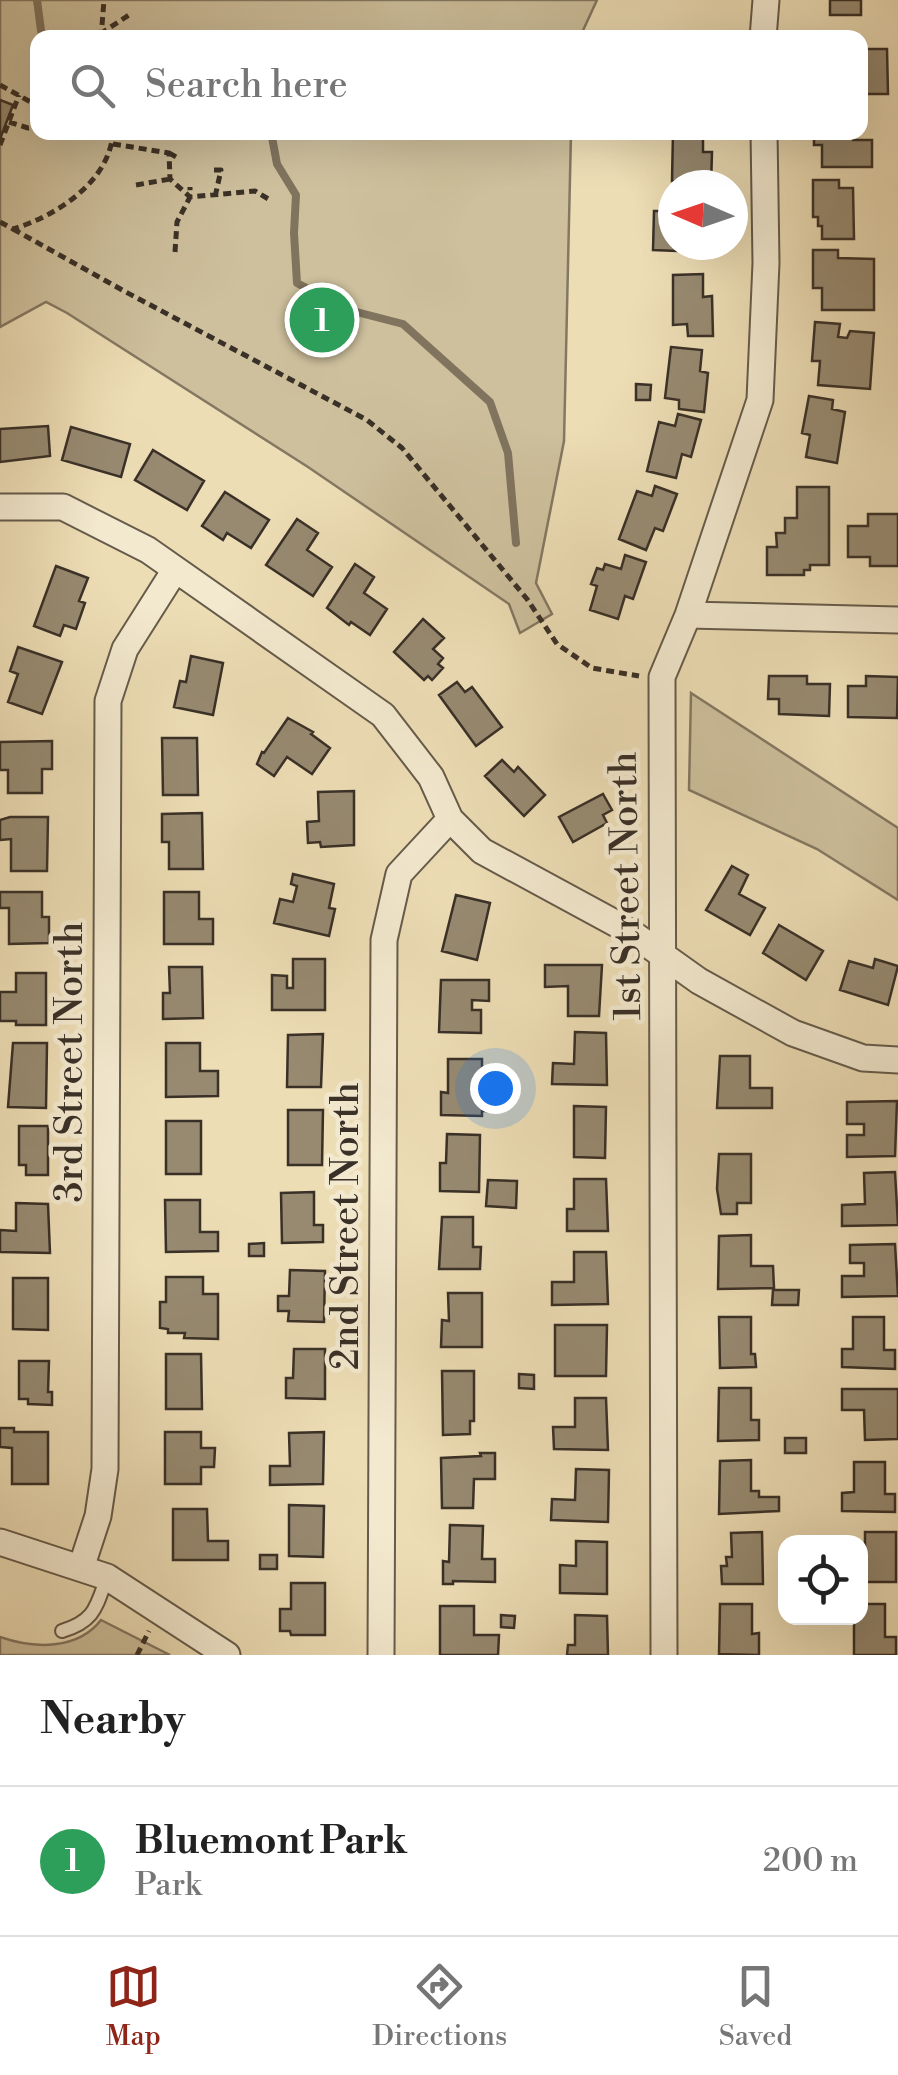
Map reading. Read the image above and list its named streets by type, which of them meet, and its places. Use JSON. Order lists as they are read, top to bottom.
{
  "streets": {
    "street": ["1st Street North", "3rd Street North", "2nd Street North"]
  },
  "north": "left",
  "page": {
    "search": "Search here",
    "pins": "1",
    "heading": "Nearby",
    "list": [
      {
        "mark": "1",
        "name": "Bluemont Park",
        "note": "Park",
        "value": "200 m"
      }
    ],
    "nav": ["Map", "Directions", "Saved"]
  }
}
